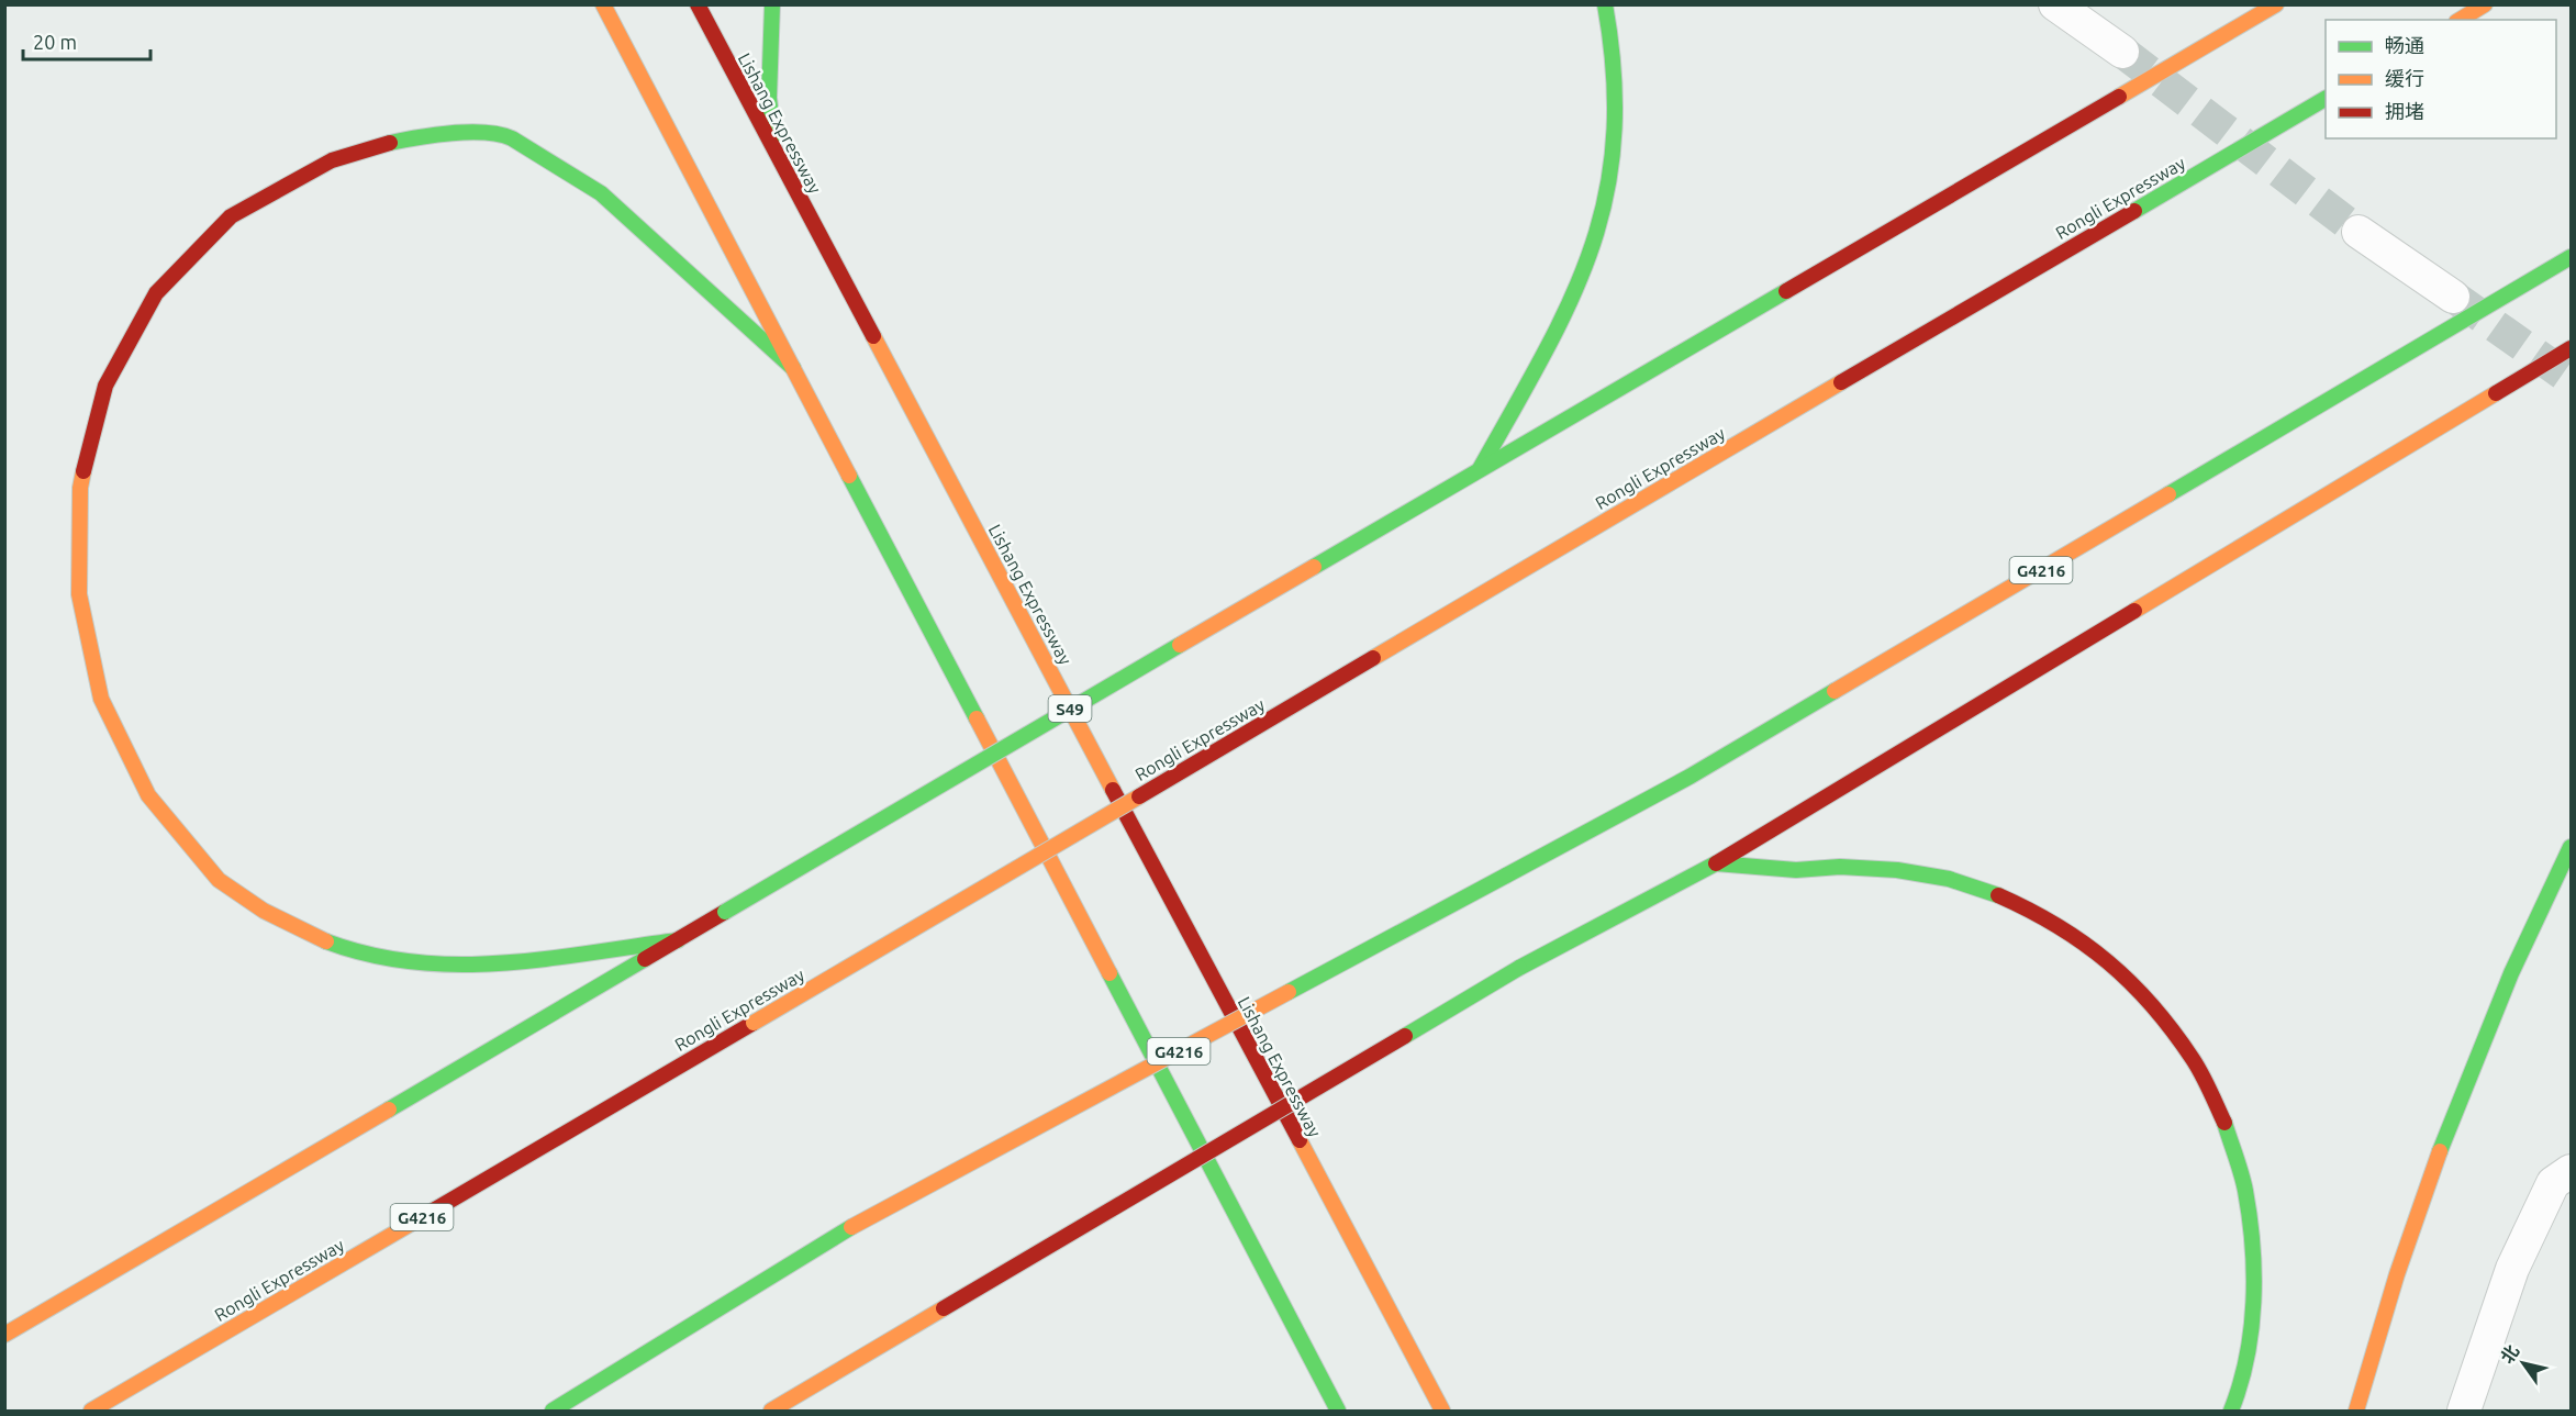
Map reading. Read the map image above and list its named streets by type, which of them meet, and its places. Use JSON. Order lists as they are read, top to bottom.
{
  "streets": {
    "highway": [
      "Lishang Expressway",
      "Rongli Expressway",
      "G4216",
      "S49"
    ]
  },
  "legend": ["畅通", "缓行", "拥堵"],
  "scale_bar": "20 m",
  "north": "top left"
}
